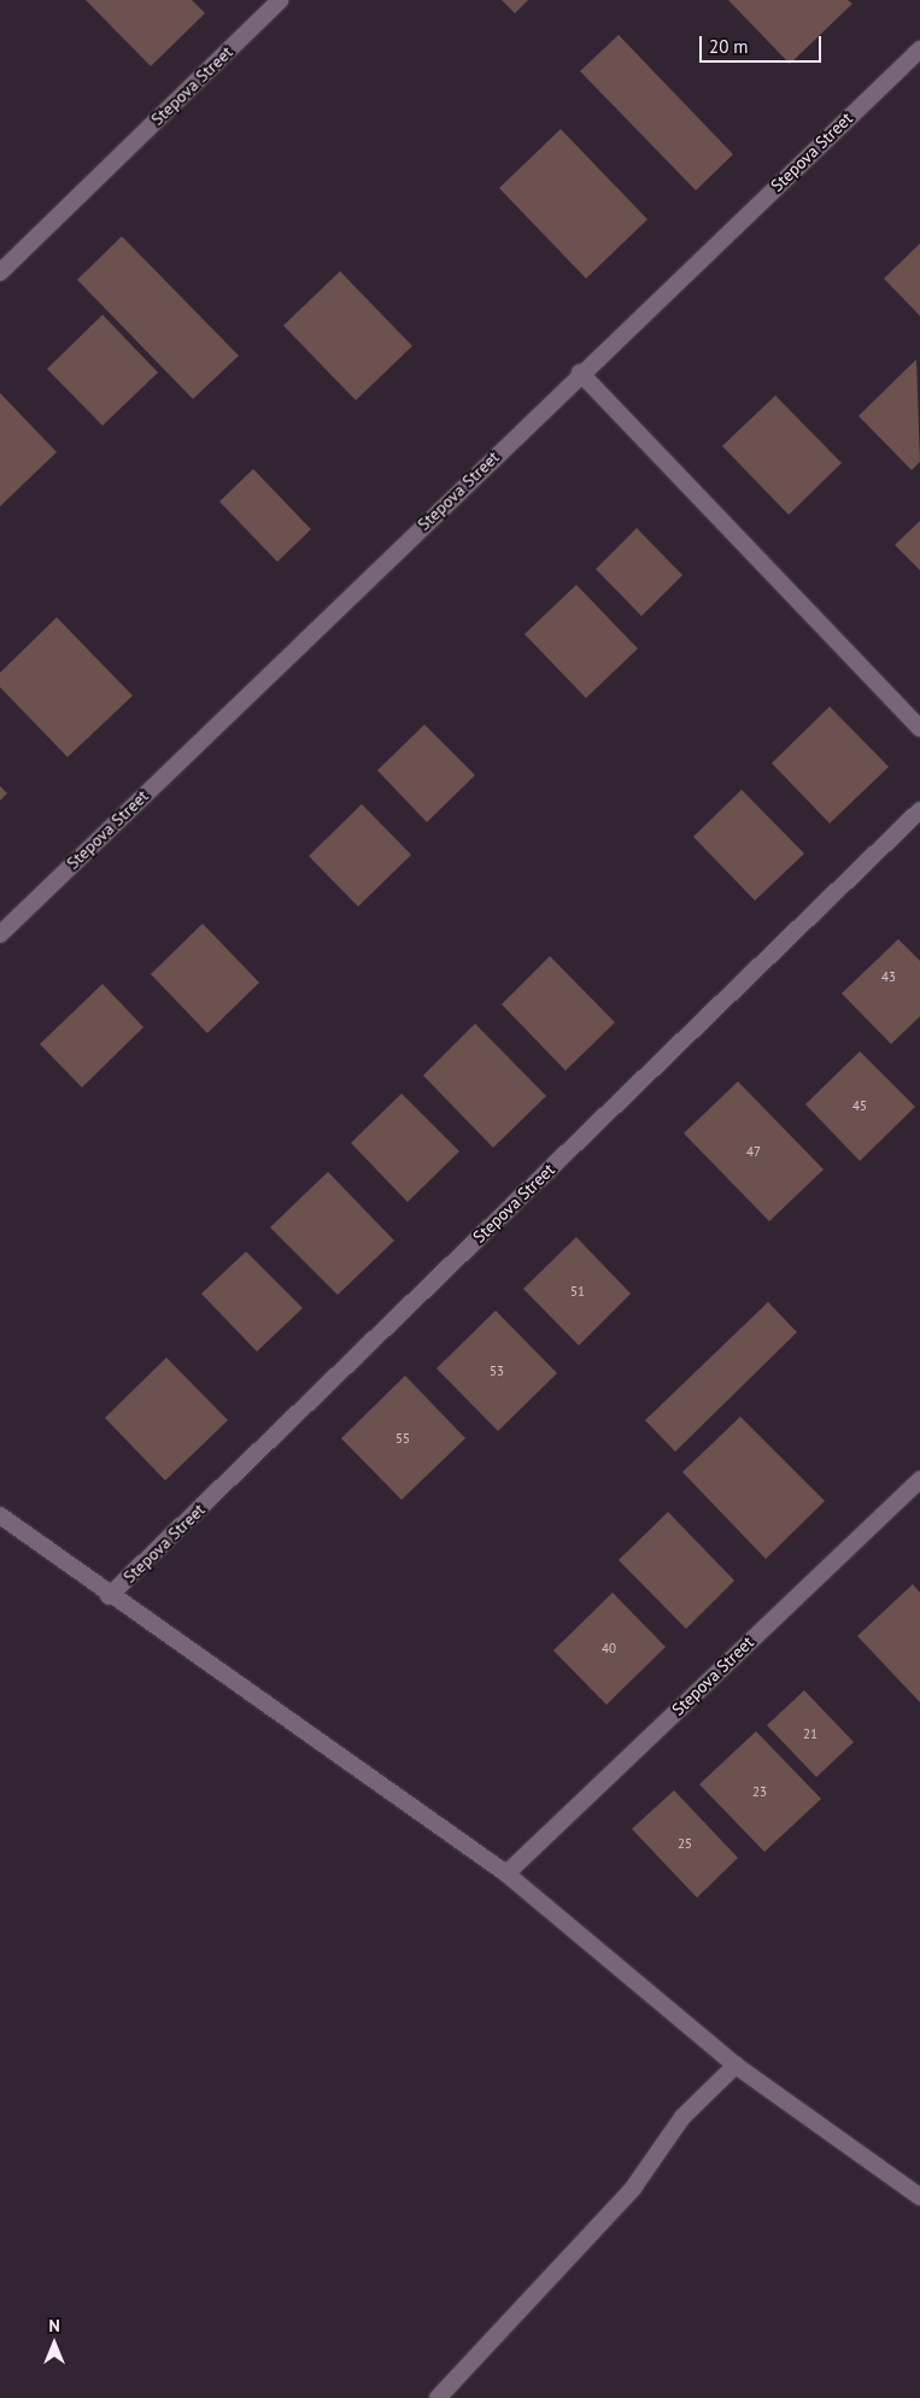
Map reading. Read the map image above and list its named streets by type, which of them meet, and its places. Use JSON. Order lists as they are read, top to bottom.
{
  "streets": {
    "street": ["Stepova Street"]
  },
  "house_numbers": [
    "43",
    "45",
    "47",
    "51",
    "53",
    "55",
    "40",
    "21",
    "23",
    "25"
  ],
  "scale_bar": "20 m",
  "north": "top"
}
